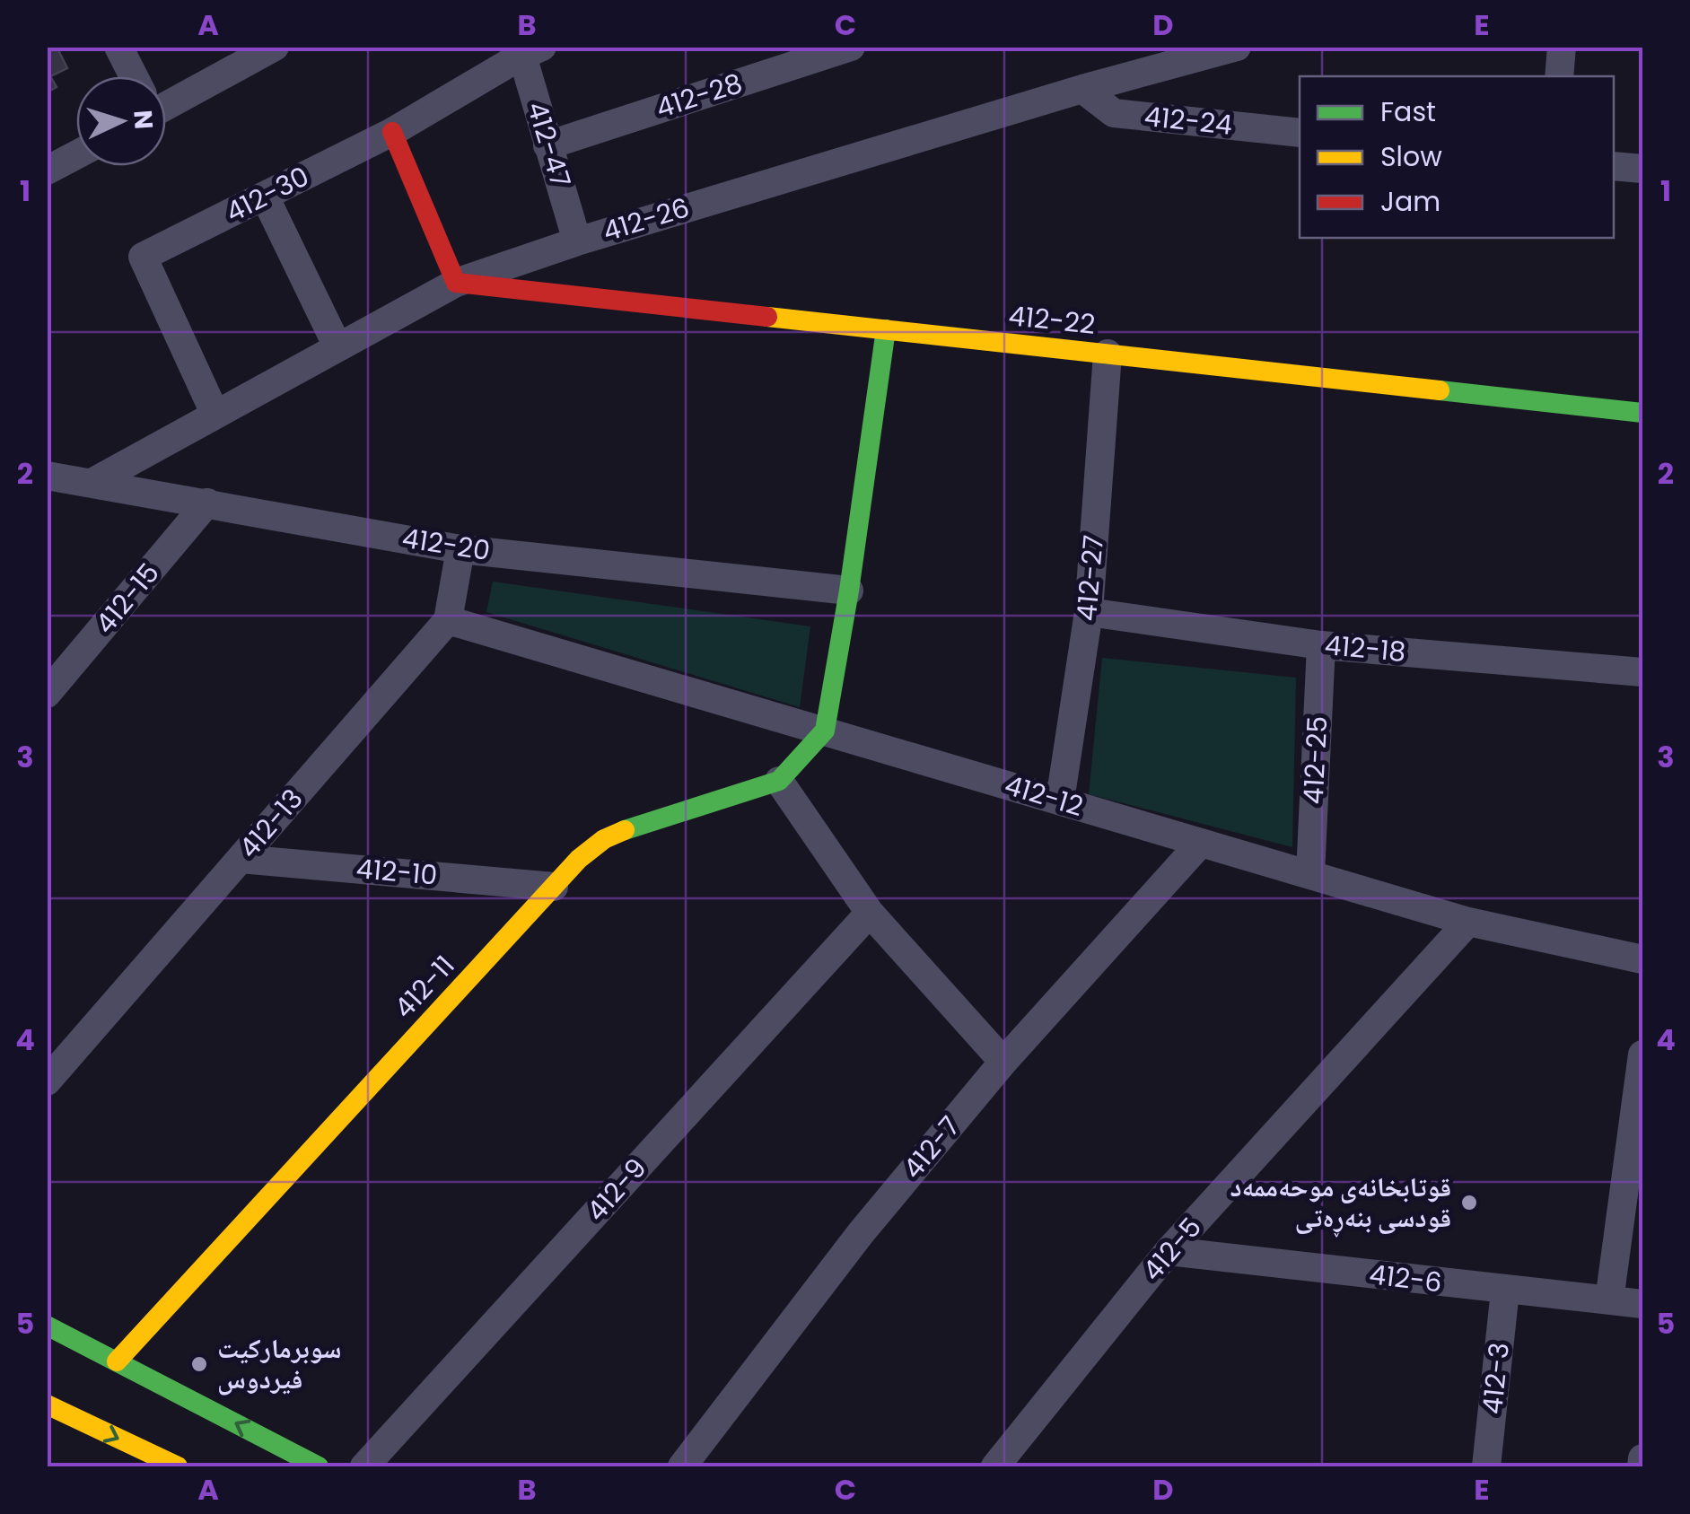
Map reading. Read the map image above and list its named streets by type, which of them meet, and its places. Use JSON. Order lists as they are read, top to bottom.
{
  "streets": {
    "street": [
      "412-28",
      "412-24",
      "412-47",
      "412-30",
      "412-26",
      "412-22",
      "412-20",
      "412-27",
      "412-15",
      "412-18",
      "412-25",
      "412-12",
      "412-13",
      "412-10",
      "412-11",
      "412-7",
      "412-9",
      "412-5",
      "412-6",
      "412-3"
    ]
  },
  "crossings": [
    ["412-28", "412-47"],
    ["412-24", "412-26"],
    ["412-47", "412-30"],
    ["412-47", "412-26"],
    ["412-30", "412-26"],
    ["412-26", "412-22"],
    ["412-26", "412-20"],
    ["412-22", "412-27"],
    ["412-20", "412-15"],
    ["412-27", "412-18"],
    ["412-27", "412-12"],
    ["412-18", "412-25"],
    ["412-25", "412-12"],
    ["412-12", "412-13"],
    ["412-12", "412-11"],
    ["412-12", "412-7"],
    ["412-12", "412-5"],
    ["412-13", "412-10"],
    ["412-10", "412-11"],
    ["412-5", "412-6"],
    ["412-6", "412-3"]
  ],
  "places": ["قوتابخانەی موحەممەد قودسی بنەڕەتی", "سوبرمارکیت فیردوس"],
  "legend": ["Fast", "Slow", "Jam"],
  "north": "right",
  "grid": {
    "columns": [
      "A",
      "B",
      "C",
      "D",
      "E"
    ],
    "rows": [
      "1",
      "2",
      "3",
      "4",
      "5"
    ]
  }
}
